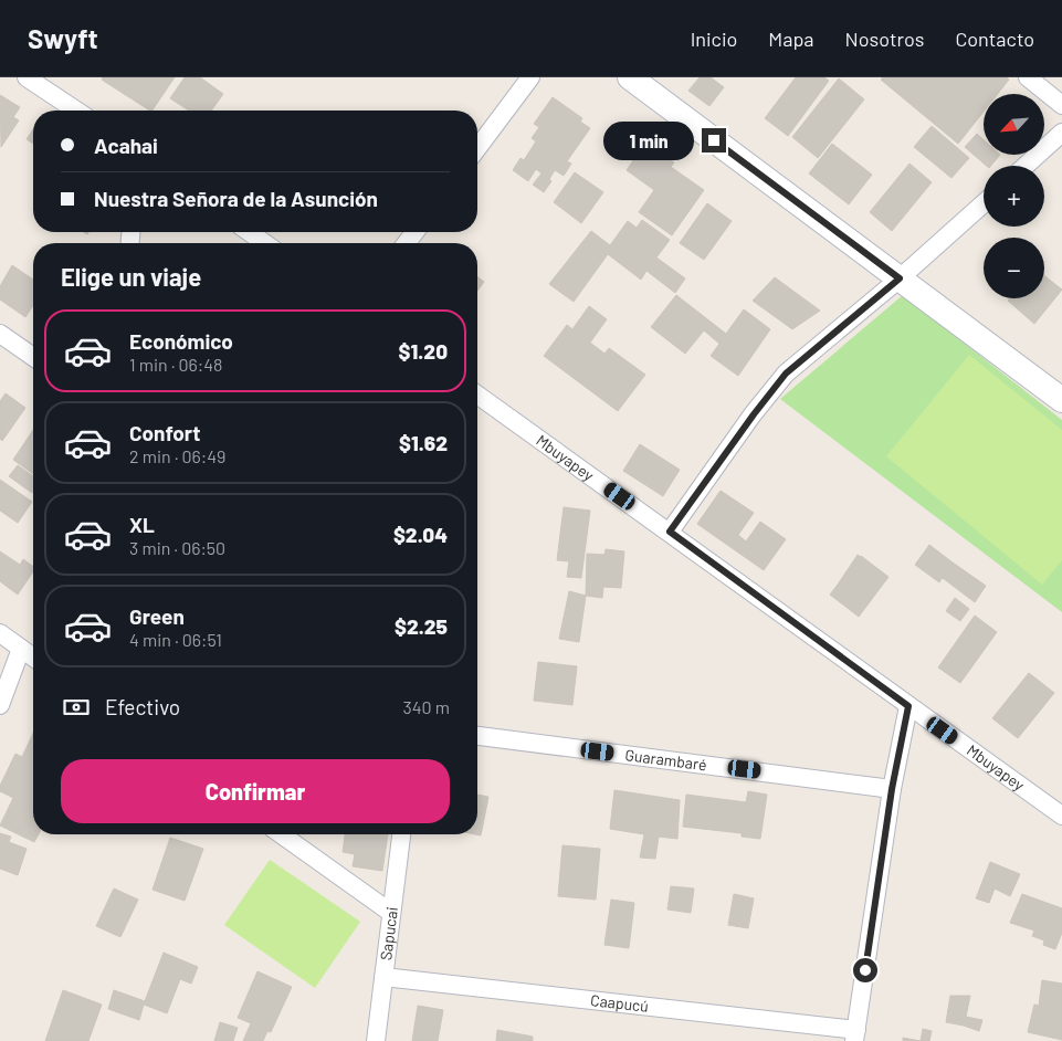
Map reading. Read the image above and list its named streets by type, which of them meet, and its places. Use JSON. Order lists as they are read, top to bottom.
{
  "streets": {
    "street": [
      "Mbuyapey",
      "Guarambaré",
      "Sapucai",
      "Caapucú"
    ]
  },
  "crossings": [
    ["Sapucai", "Caapucú"]
  ],
  "north": "bottom left",
  "page": {
    "header": "Swyft",
    "nav": [
      "Inicio",
      "Mapa",
      "Nosotros",
      "Contacto"
    ],
    "map_buttons": ["+", "−"],
    "banner": ["Acahai", "Nuestra Señora de la Asunción"],
    "bubble": "1 min",
    "heading": "Elige un viaje",
    "list": [
      {
        "name": "Económico",
        "note": "1 min · 06:48",
        "value": "$1.20"
      },
      {
        "name": "Confort",
        "note": "2 min · 06:49",
        "value": "$1.62"
      },
      {
        "name": "XL",
        "note": "3 min · 06:50",
        "value": "$2.04"
      },
      {
        "name": "Green",
        "note": "4 min · 06:51",
        "value": "$2.25"
      }
    ],
    "pay": ["Efectivo", "340 m"],
    "buttons": "Confirmar"
  }
}
